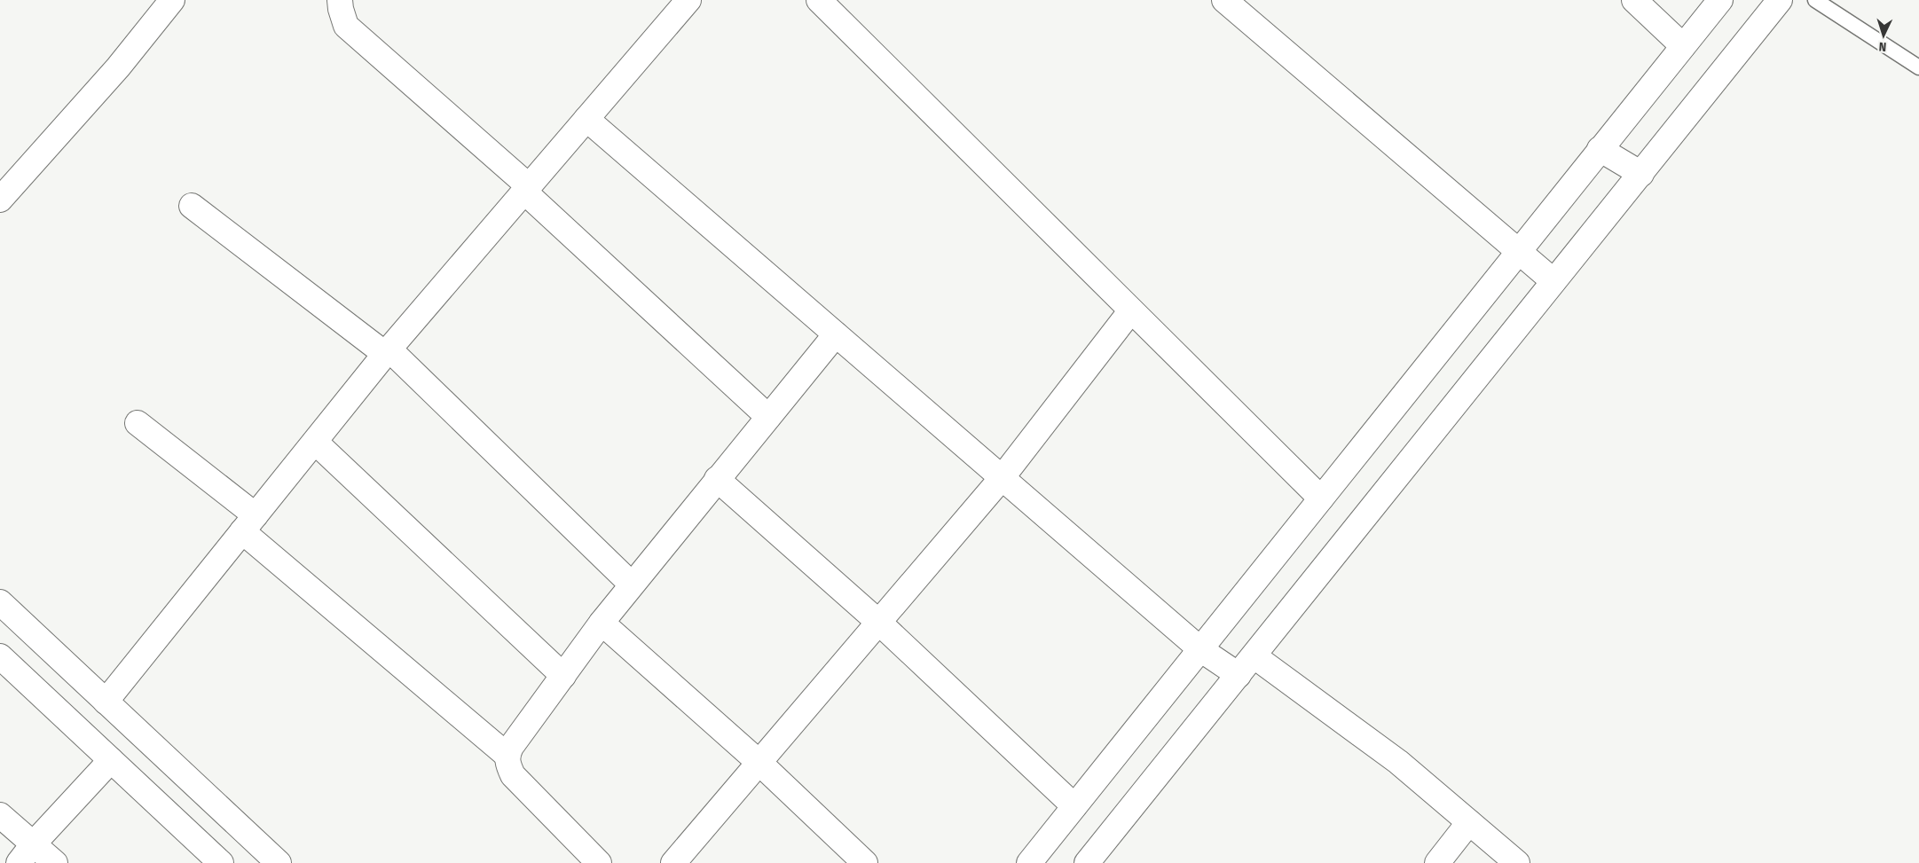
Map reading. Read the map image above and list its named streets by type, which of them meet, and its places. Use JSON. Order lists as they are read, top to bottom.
{
  "north": "bottom"
}
